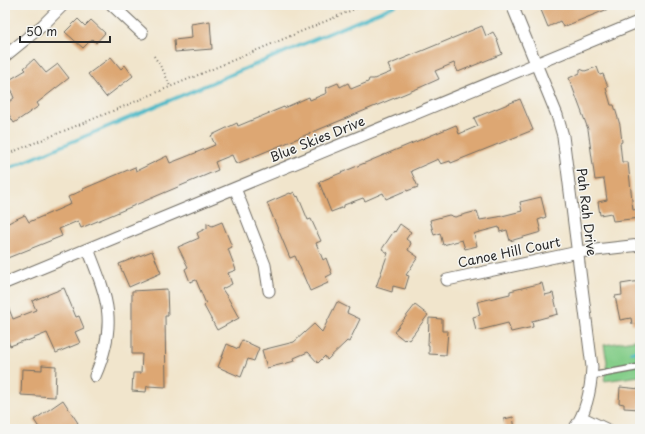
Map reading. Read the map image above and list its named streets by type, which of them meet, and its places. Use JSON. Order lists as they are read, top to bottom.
{
  "streets": {
    "street": ["Blue Skies Drive", "Pah Rah Drive", "Canoe Hill Court"]
  },
  "crossings": [
    ["Blue Skies Drive", "Pah Rah Drive"],
    ["Pah Rah Drive", "Canoe Hill Court"]
  ],
  "scale_bar": "50 m"
}
